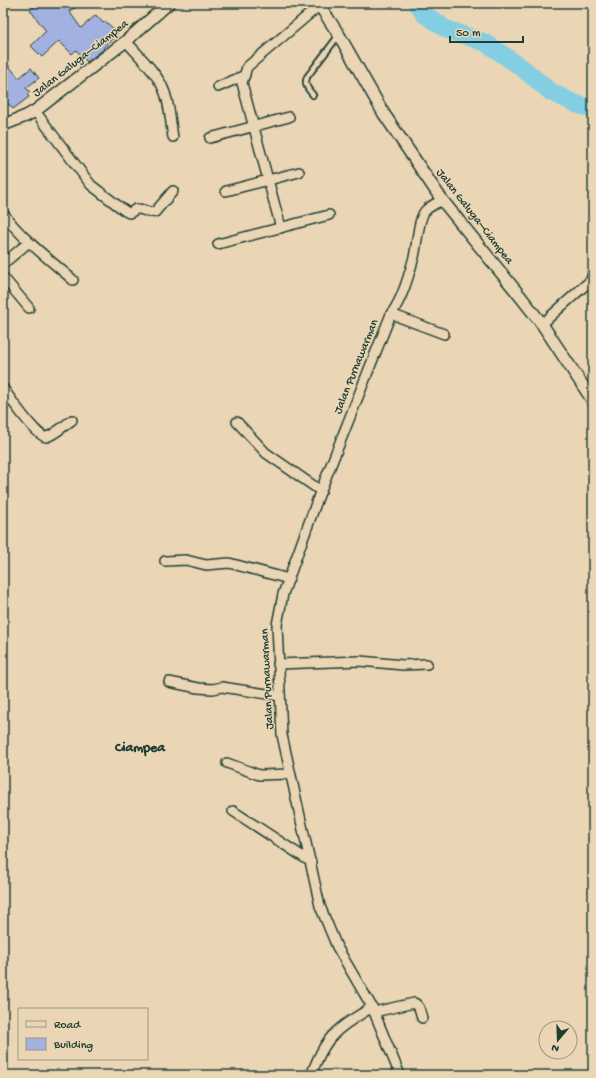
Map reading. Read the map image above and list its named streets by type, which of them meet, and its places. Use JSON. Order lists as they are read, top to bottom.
{
  "streets": {
    "street": ["Jalan Galuga–Ciampea", "Jalan Purnawarman"]
  },
  "crossings": [
    ["Jalan Galuga–Ciampea", "Jalan Purnawarman"]
  ],
  "districts": ["Ciampea"],
  "legend": ["Road", "Building"],
  "scale_bar": "50 m",
  "north": "bottom"
}
